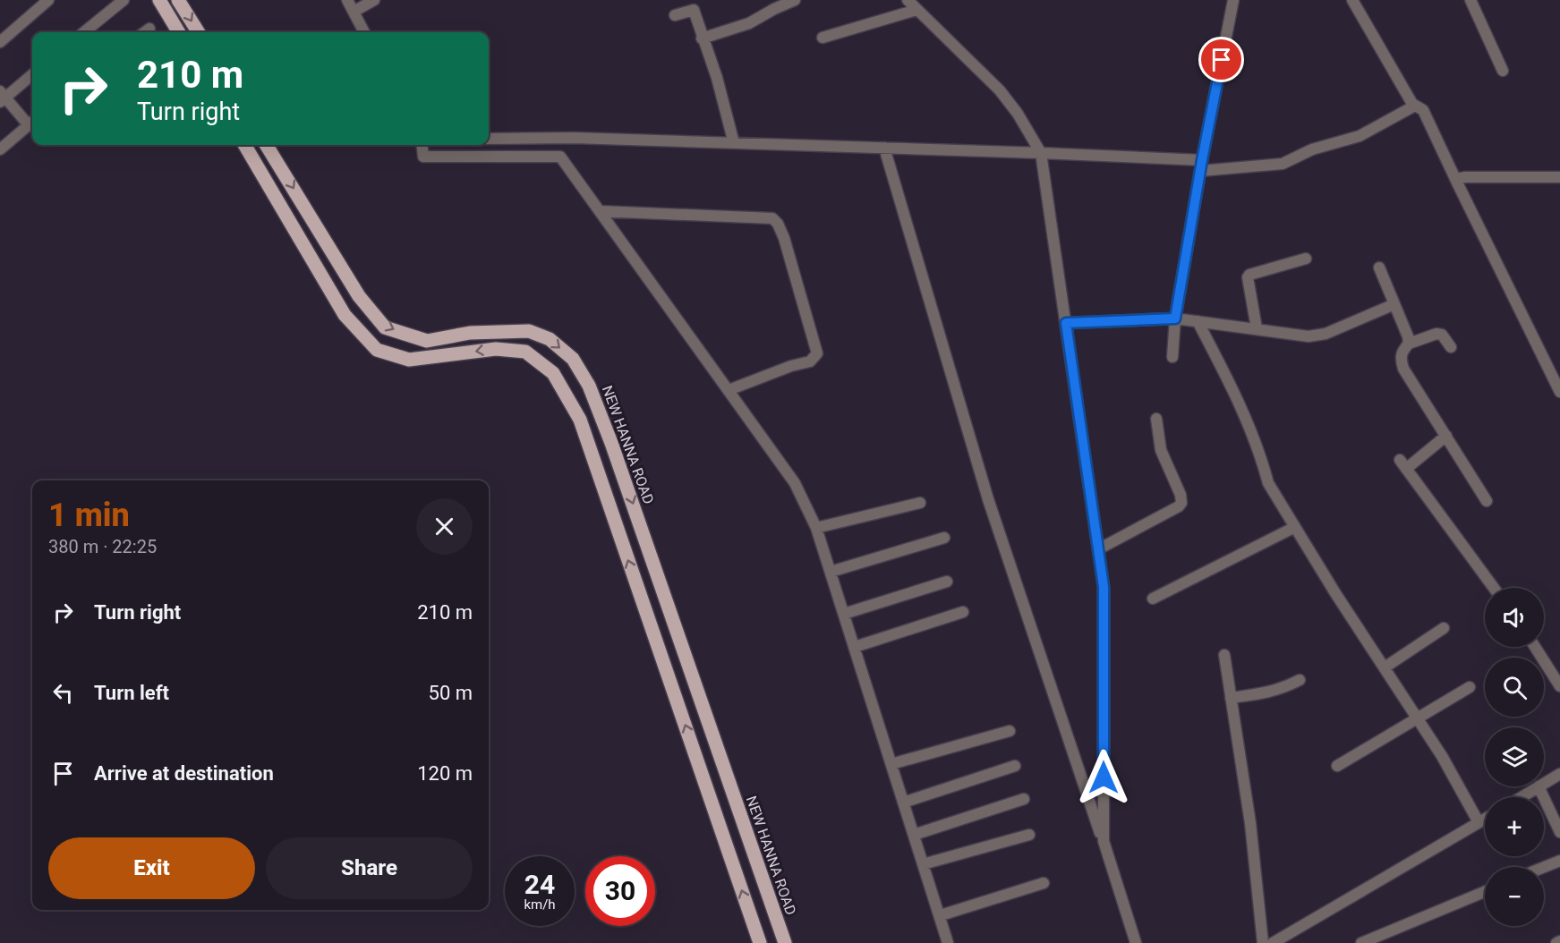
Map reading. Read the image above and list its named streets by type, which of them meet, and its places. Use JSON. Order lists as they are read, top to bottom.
{
  "streets": {
    "main road": ["NEW HANNA ROAD"]
  },
  "page": {
    "turn": ["210 m", "Turn right"],
    "heading": ["1 min", "380 m · 22:25"],
    "list": [
      {
        "name": "Turn right",
        "value": "210 m"
      },
      {
        "name": "Turn left",
        "value": "50 m"
      },
      {
        "name": "Arrive at destination",
        "value": "120 m"
      }
    ],
    "map_buttons": ["+", "−"],
    "buttons": ["Exit", "Share"],
    "speed": "24 km/h",
    "limit": "30"
  }
}
